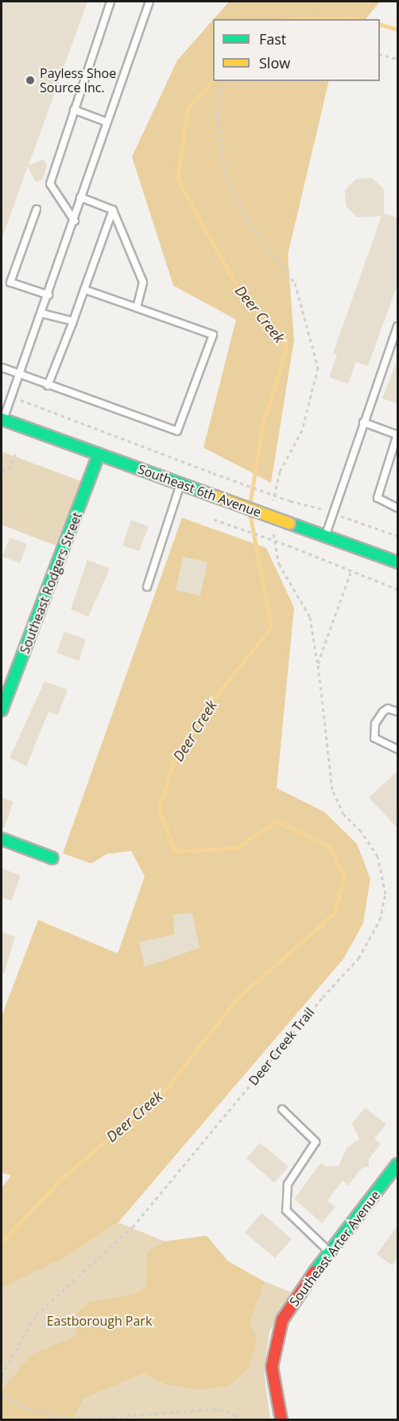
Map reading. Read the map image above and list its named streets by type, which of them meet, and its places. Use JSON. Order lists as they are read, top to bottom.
{
  "streets": {
    "street": ["Southeast 6th Avenue", "Southeast Rodgers Street", "Southeast Arter Avenue"],
    "path": ["Deer Creek Trail"]
  },
  "crossings": [
    ["Southeast 6th Avenue", "Southeast Rodgers Street"]
  ],
  "water": ["Deer Creek"],
  "parks": ["Eastborough Park"],
  "places": ["Payless Shoe Source Inc."],
  "legend": ["Fast", "Slow"]
}
